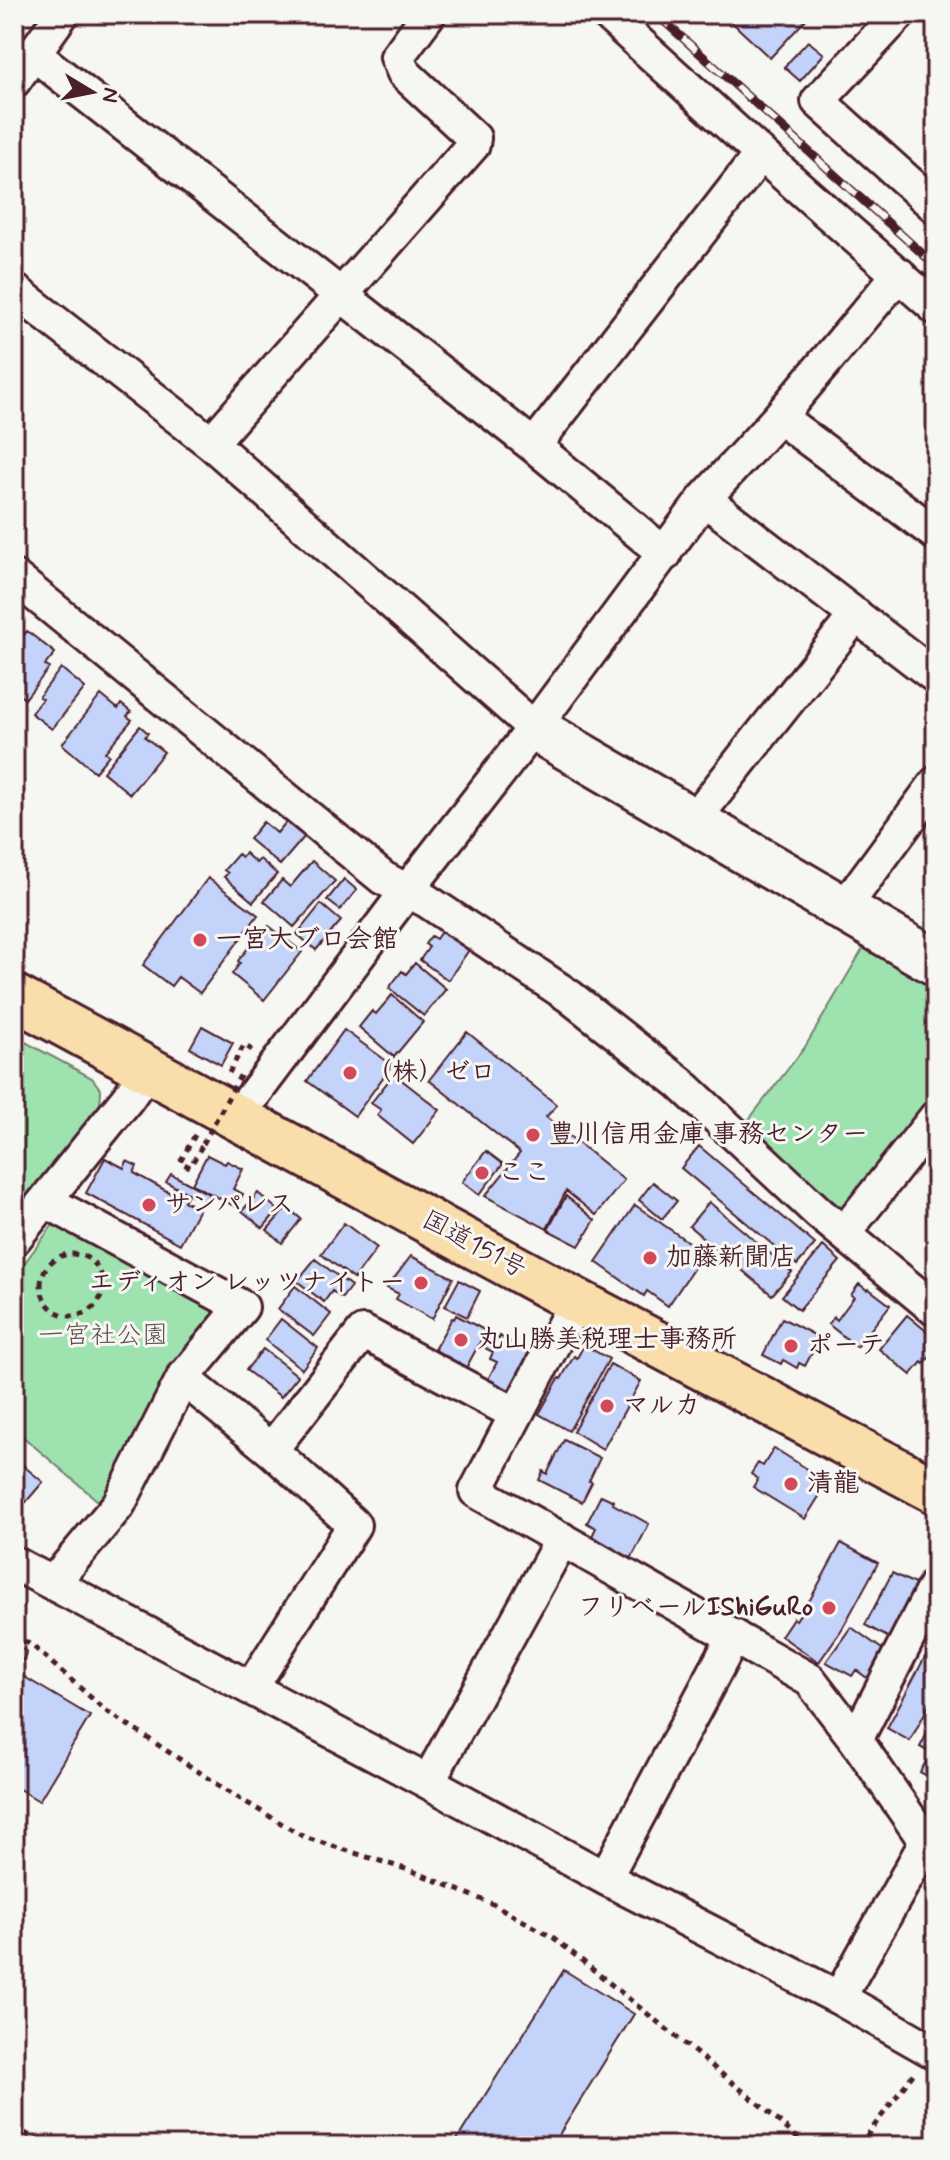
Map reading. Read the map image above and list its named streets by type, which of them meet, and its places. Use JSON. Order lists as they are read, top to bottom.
{
  "streets": {
    "highway": ["国道151号"]
  },
  "parks": ["一宮社公園"],
  "places": [
    "一宮大ブロ会館",
    "（株）ゼロ",
    "豊川信用金庫 事務センター",
    "ここ",
    "サンパレス",
    "加藤新聞店",
    "エディオン レッツナイトー",
    "丸山勝美税理士事務所",
    "ポーテ",
    "マルカ",
    "清龍",
    "フリベールIShiGuRo"
  ],
  "north": "right"
}
